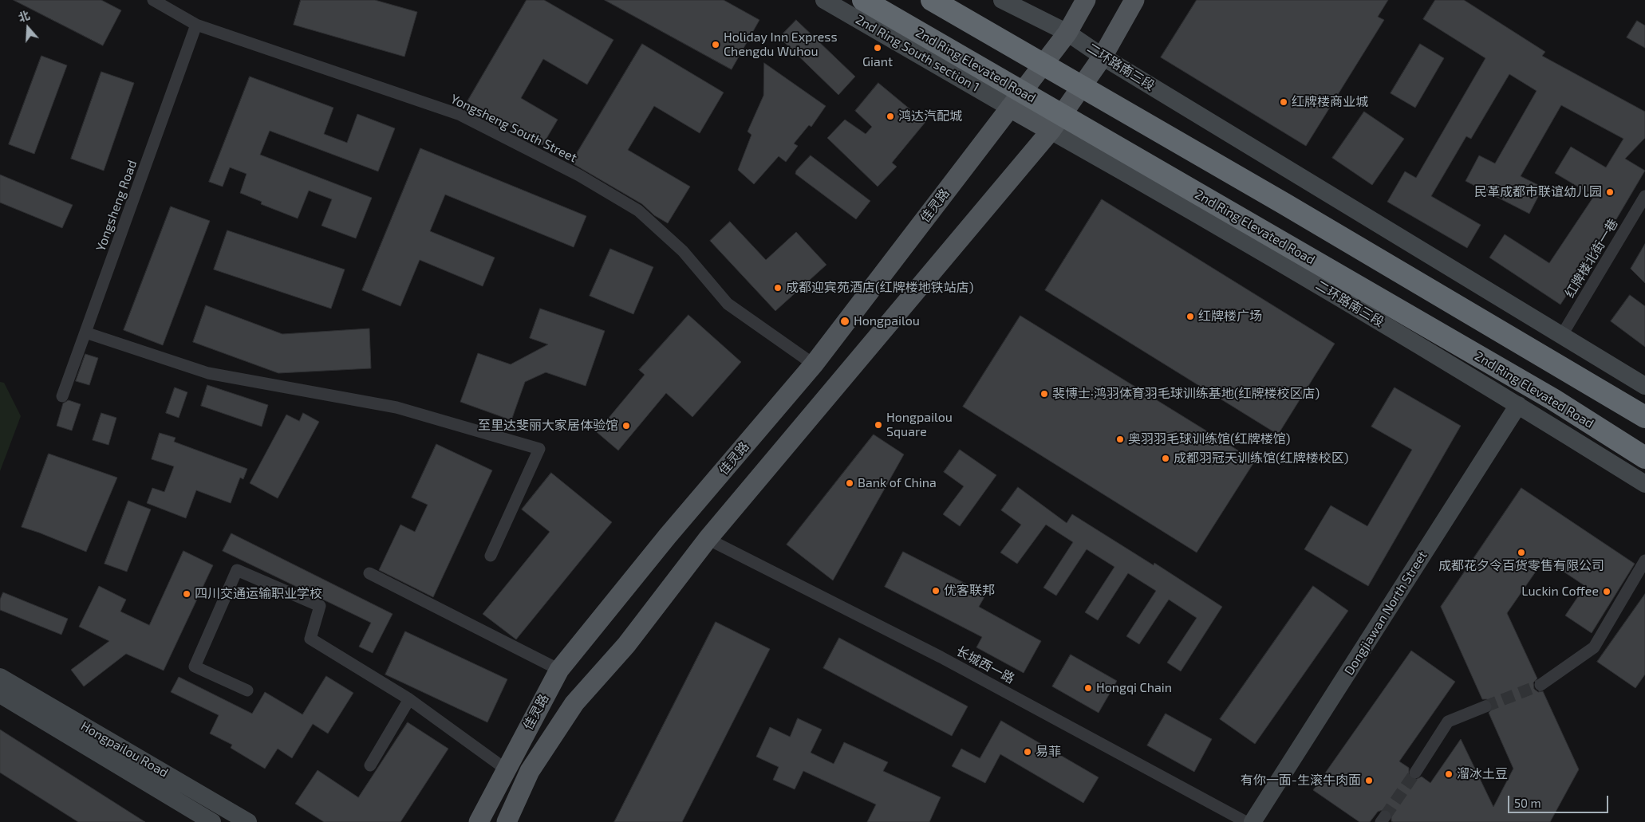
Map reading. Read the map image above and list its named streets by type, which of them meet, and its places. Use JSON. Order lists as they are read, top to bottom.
{
  "streets": {
    "highway": ["2nd Ring Elevated Road"],
    "main road": [
      "2nd Ring South section 1",
      "二环路南三段",
      "佳灵路",
      "Dongjiawan North Street",
      "Hongpailou Road"
    ],
    "street": [
      "Yongsheng South Street",
      "Yongsheng Road",
      "红牌楼北街一巷",
      "长城西一路"
    ]
  },
  "crossings": [
    ["2nd Ring South section 1", "佳灵路"],
    ["二环路南三段", "佳灵路"],
    ["二环路南三段", "红牌楼北街一巷"],
    ["二环路南三段", "Dongjiawan North Street"],
    ["Yongsheng South Street", "Yongsheng Road"],
    ["Yongsheng South Street", "佳灵路"],
    ["佳灵路", "长城西一路"]
  ],
  "places": [
    "Holiday Inn Express Chengdu Wuhou",
    "Giant",
    "红牌楼商业城",
    "鸿达汽配城",
    "民革成都市联谊幼儿园",
    "成都迎宾苑酒店(红牌楼地铁站店)",
    "红牌楼广场",
    "Hongpailou",
    "裴博士·鸿羽体育羽毛球训练基地(红牌楼校区店)",
    "Hongpailou Square",
    "至里达斐丽大家居体验馆",
    "奥羽羽毛球训练馆(红牌楼馆)",
    "成都羽冠天训练馆(红牌楼校区)",
    "Bank of China",
    "成都花夕令百货零售有限公司",
    "优客联邦",
    "Luckin Coffee",
    "四川交通运输职业学校",
    "Hongqi Chain",
    "易菲",
    "溜冰土豆",
    "有你一面-生滚牛肉面"
  ],
  "scale_bar": "50 m",
  "north": "top"
}
